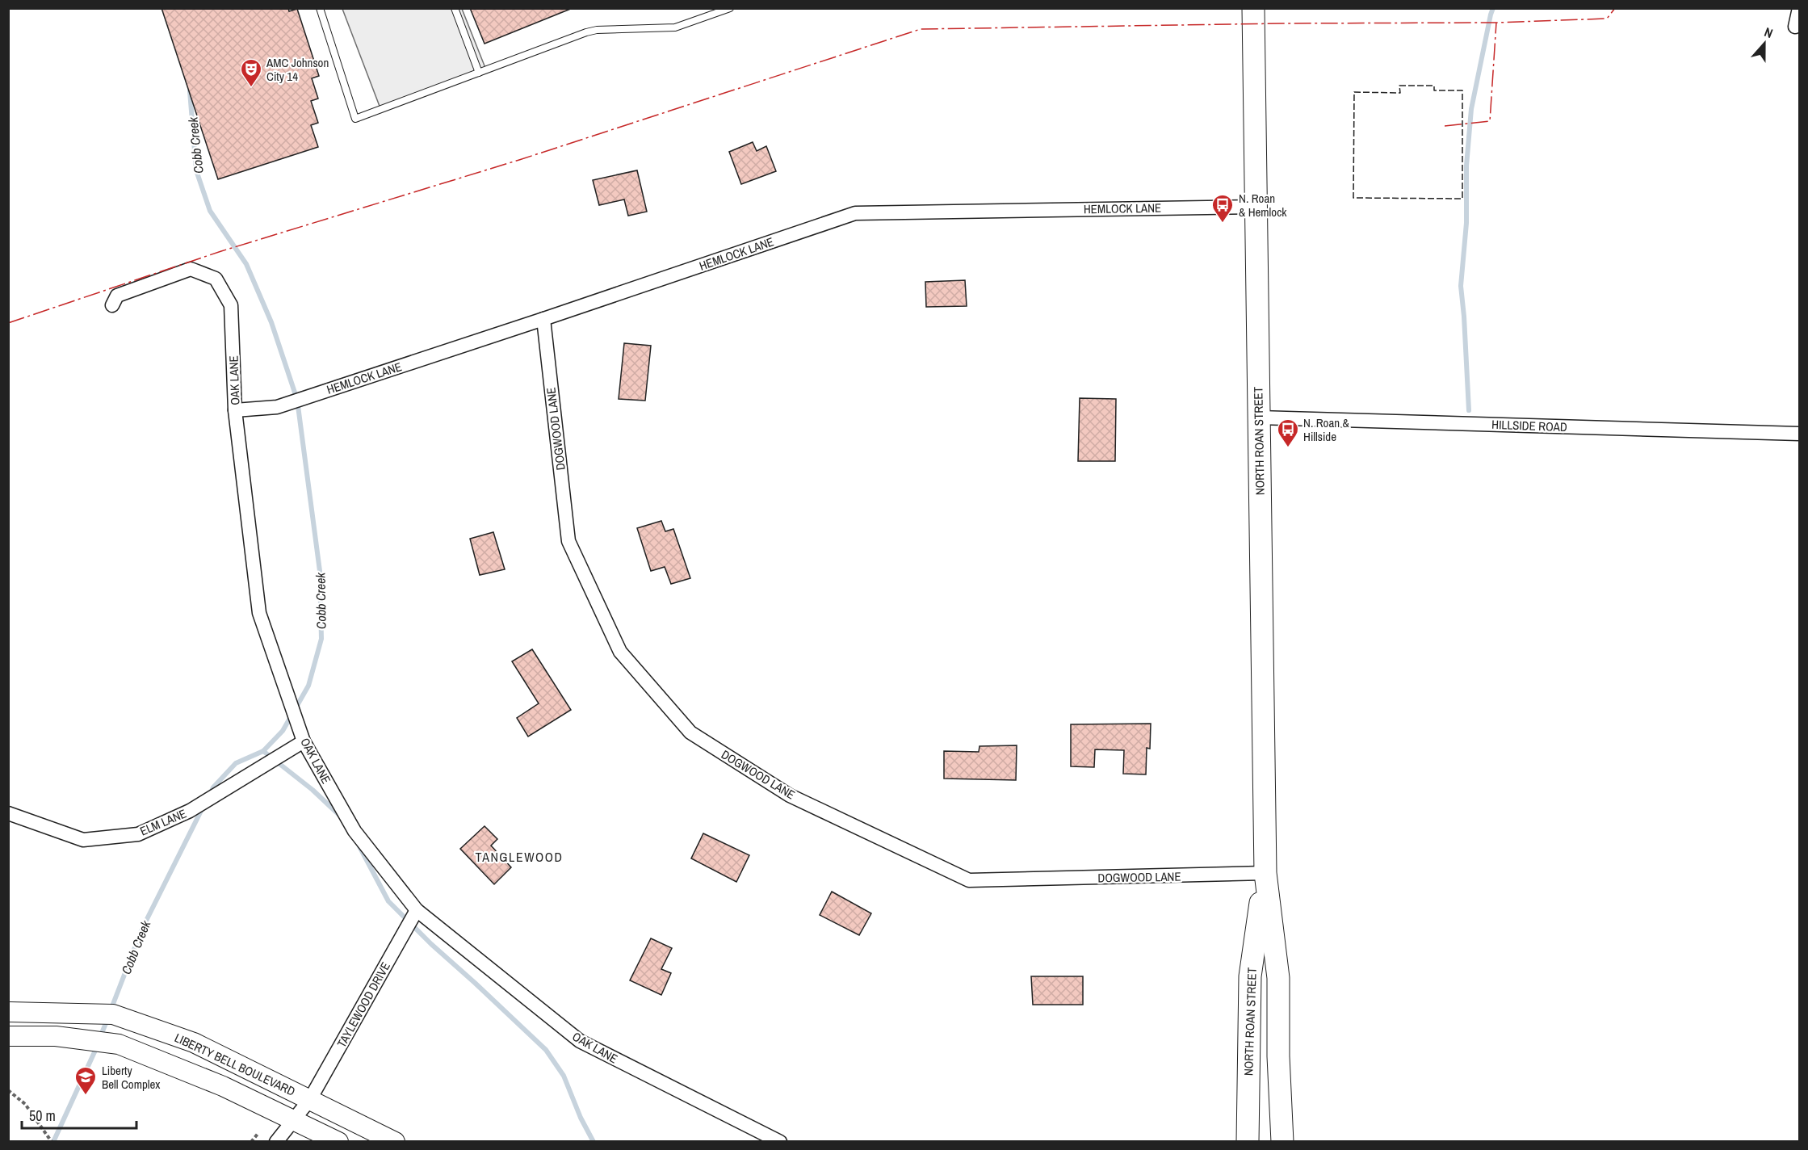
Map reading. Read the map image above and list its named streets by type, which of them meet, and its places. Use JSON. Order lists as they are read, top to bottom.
{
  "streets": {
    "main road": ["NORTH ROAN STREET"],
    "street": [
      "HEMLOCK LANE",
      "OAK LANE",
      "HILLSIDE ROAD",
      "DOGWOOD LANE",
      "ELM LANE",
      "TAYLEWOOD DRIVE",
      "LIBERTY BELL BOULEVARD"
    ]
  },
  "crossings": [
    ["HEMLOCK LANE", "OAK LANE"],
    ["HEMLOCK LANE", "DOGWOOD LANE"],
    ["HEMLOCK LANE", "NORTH ROAN STREET"],
    ["OAK LANE", "ELM LANE"],
    ["OAK LANE", "TAYLEWOOD DRIVE"],
    ["HILLSIDE ROAD", "NORTH ROAN STREET"],
    ["DOGWOOD LANE", "NORTH ROAN STREET"],
    ["TAYLEWOOD DRIVE", "LIBERTY BELL BOULEVARD"]
  ],
  "districts": ["TANGLEWOOD"],
  "water": ["Cobb Creek"],
  "places": {
    "theatre": ["AMC Johnson City 14"],
    "bus stop": ["N. Roan & Hemlock", "N. Roan & Hillside"],
    "school or university": ["Liberty Bell Complex"]
  },
  "scale_bar": "50 m",
  "north": "top"
}
